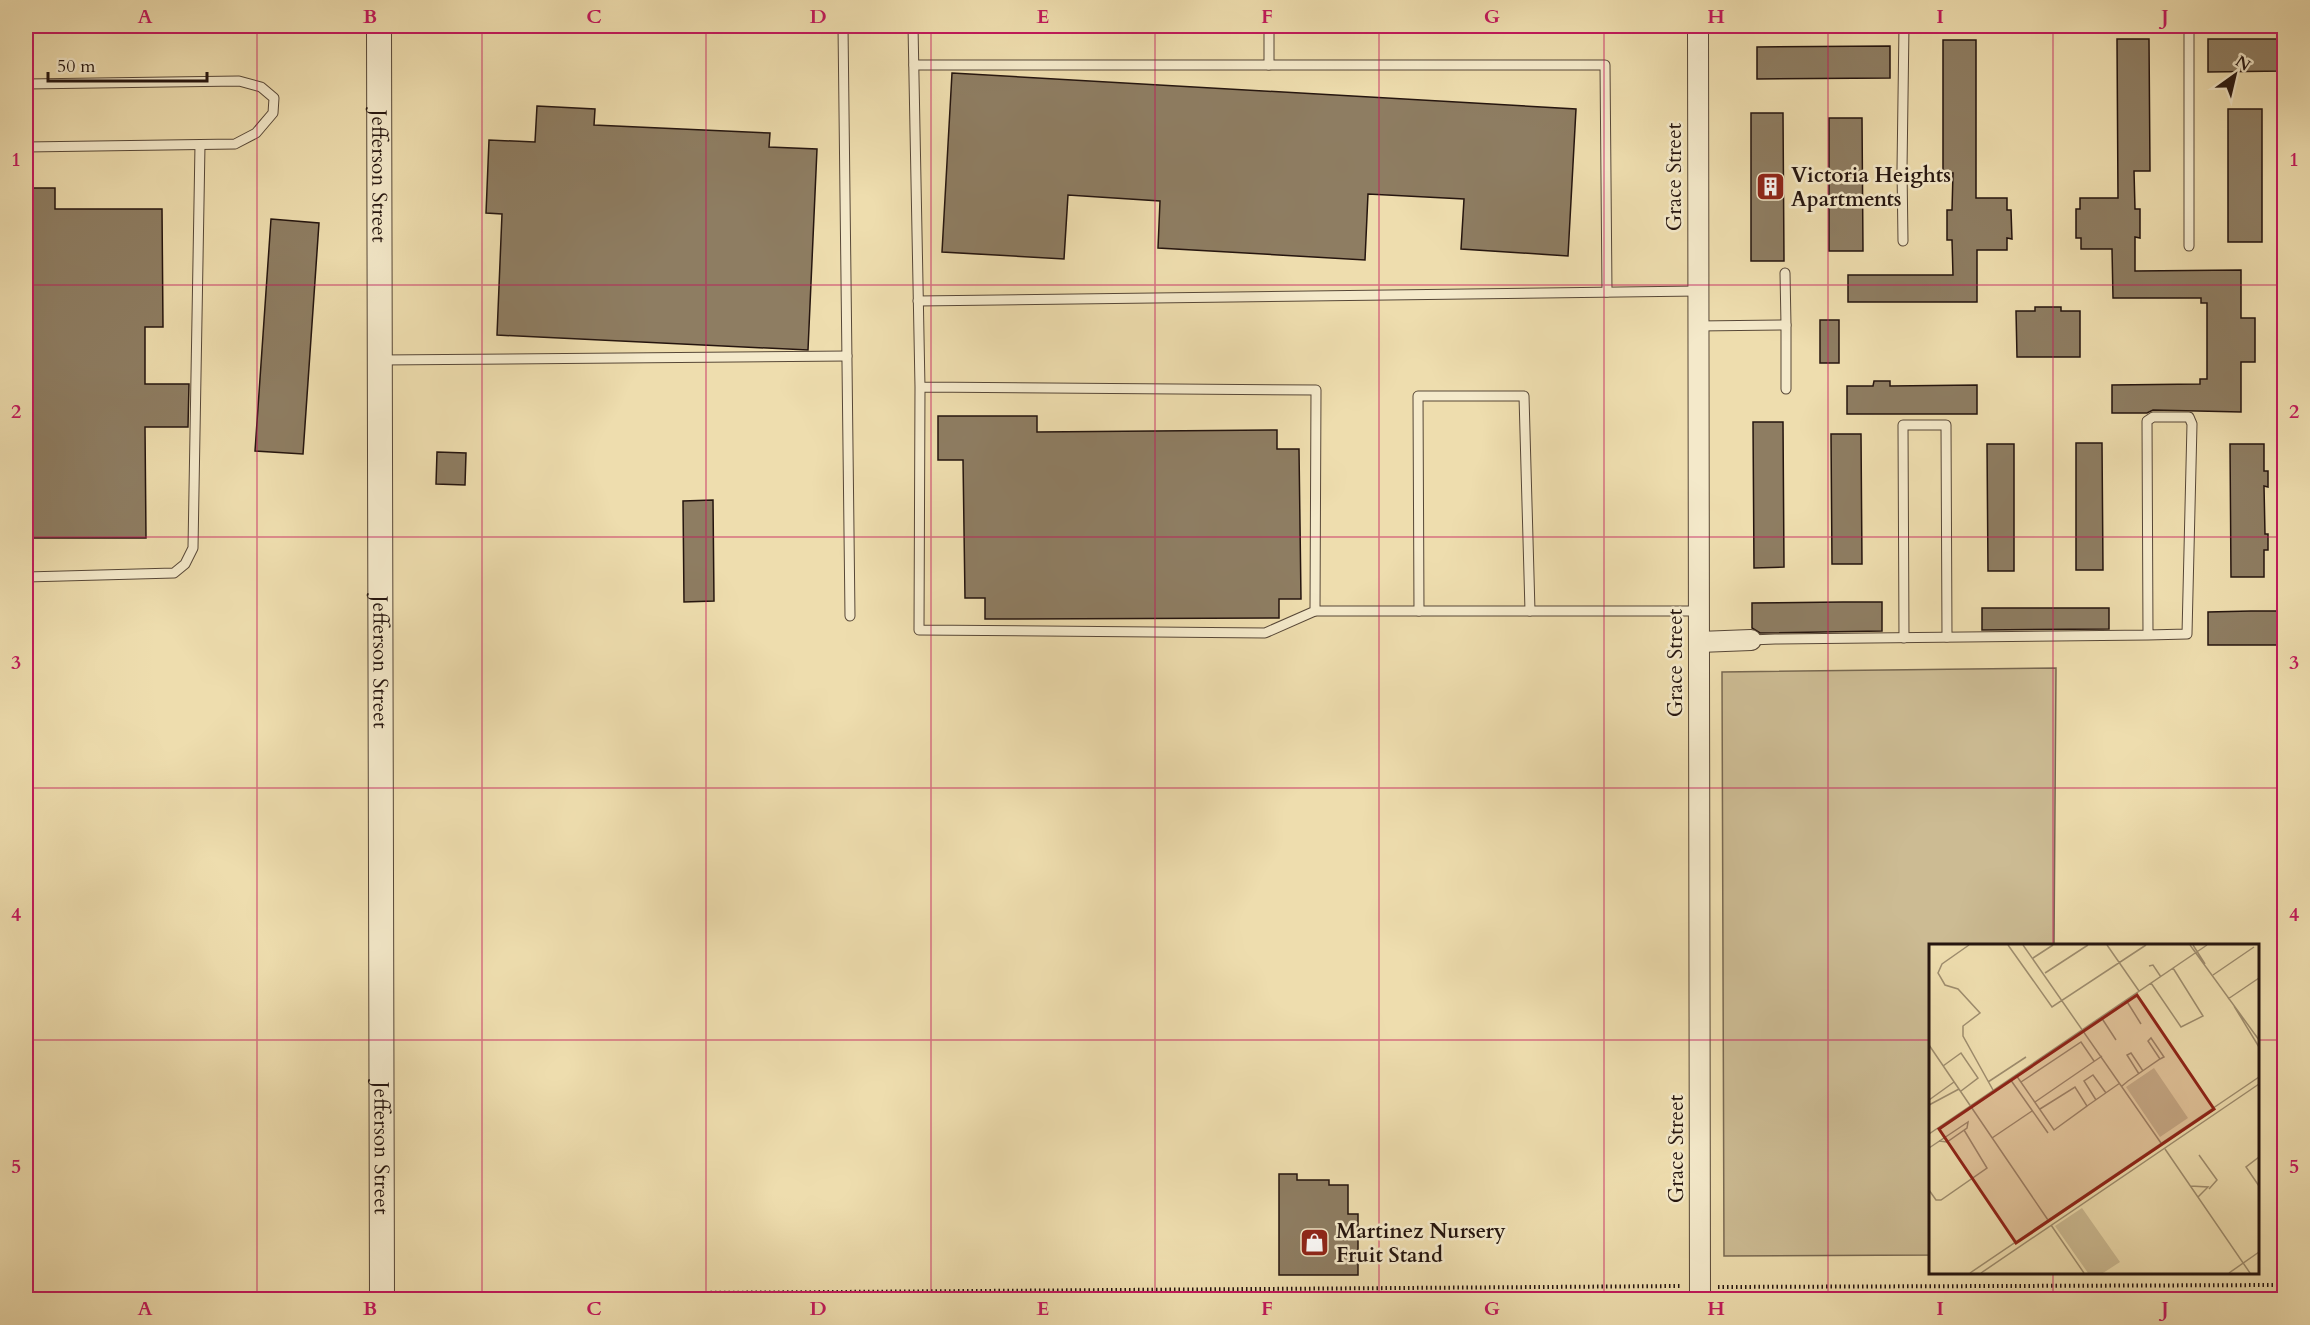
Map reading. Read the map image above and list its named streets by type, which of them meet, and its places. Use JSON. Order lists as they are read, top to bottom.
{
  "streets": {
    "street": ["Jefferson Street", "Grace Street"]
  },
  "places": {
    "building": ["Victoria Heights Apartments"],
    "shop": ["Martinez Nursery Fruit Stand"]
  },
  "scale_bar": "50 m",
  "north": "top right",
  "grid": {
    "columns": [
      "A",
      "B",
      "C",
      "D",
      "E",
      "F",
      "G",
      "H",
      "I",
      "J"
    ],
    "rows": [
      "1",
      "2",
      "3",
      "4",
      "5"
    ]
  }
}
